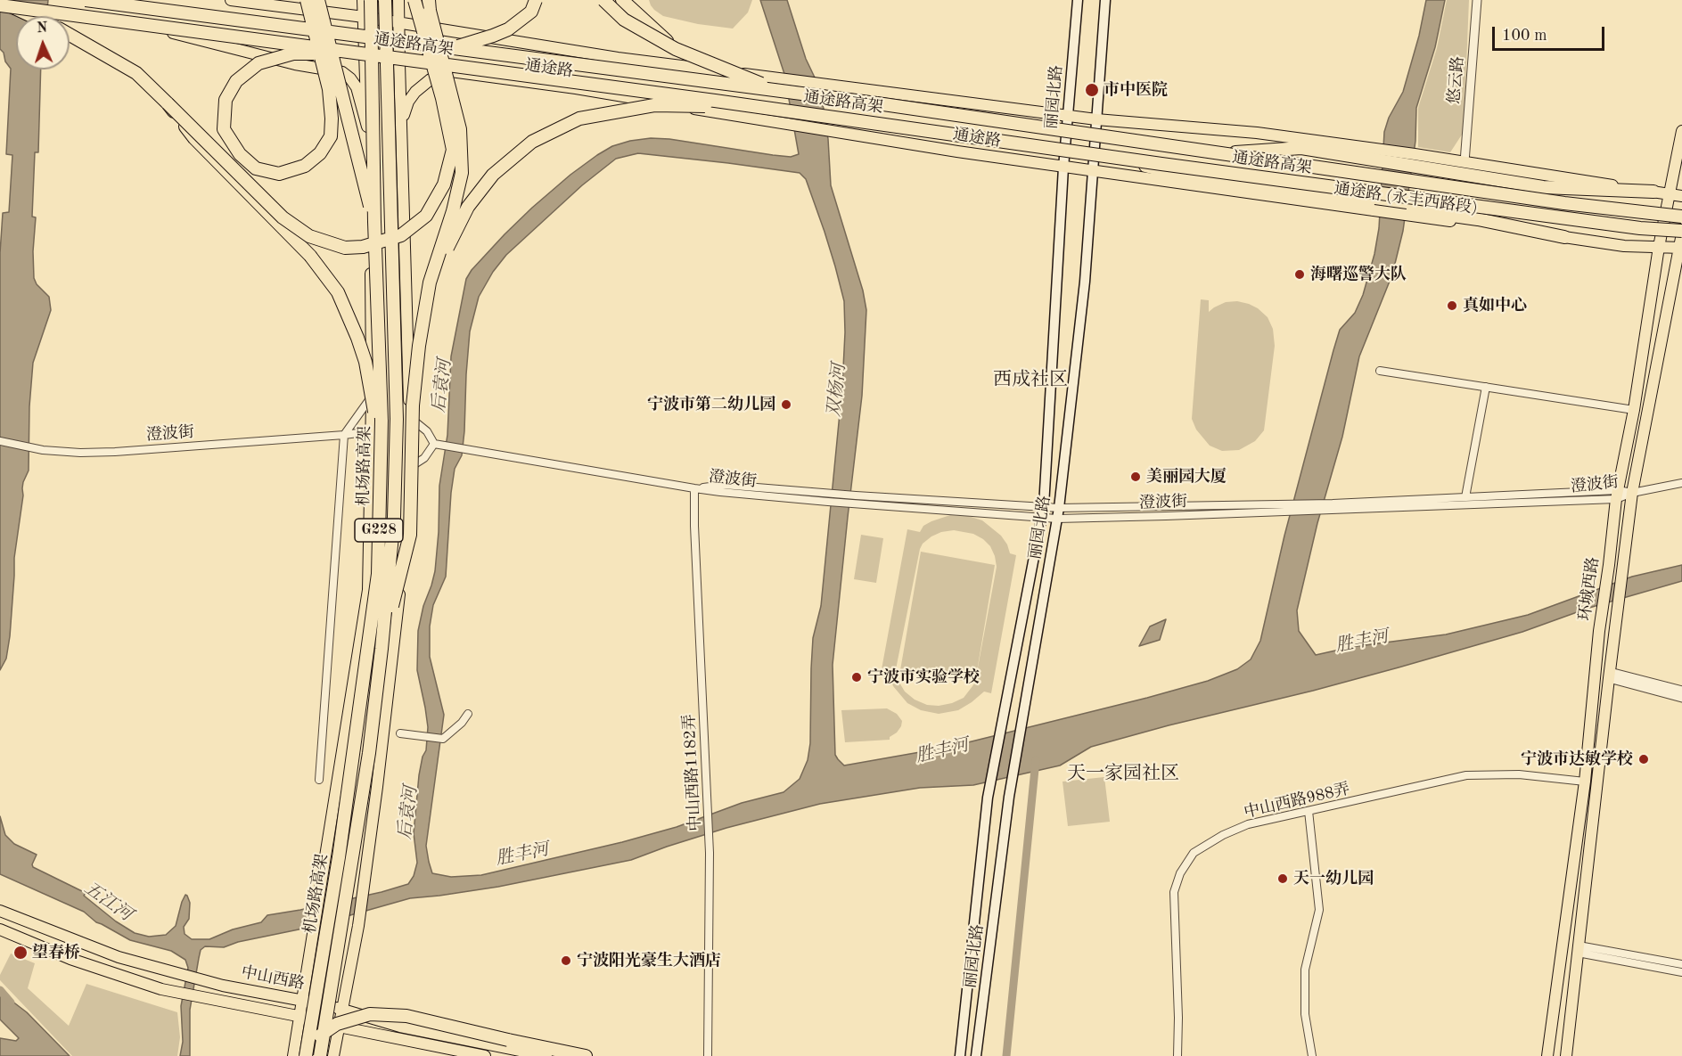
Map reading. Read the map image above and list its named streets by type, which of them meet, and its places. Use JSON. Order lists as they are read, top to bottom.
{
  "streets": {
    "highway": ["通途路高架", "机场路高架", "G228"],
    "main road": [
      "通途路",
      "丽园北路",
      "通途路 (永丰西路段)",
      "环城西路",
      "中山西路"
    ],
    "street": [
      "悠云路",
      "澄波街",
      "中山西路1182弄",
      "中山西路988弄"
    ]
  },
  "crossings": [
    ["通途路高架", "通途路"],
    ["通途路", "丽园北路"],
    ["通途路", "通途路 (永丰西路段)"],
    ["丽园北路", "通途路 (永丰西路段)"],
    ["丽园北路", "澄波街"],
    ["通途路 (永丰西路段)", "环城西路"],
    ["澄波街", "环城西路"],
    ["澄波街", "中山西路1182弄"],
    ["环城西路", "中山西路988弄"]
  ],
  "districts": ["西成社区", "天一家园社区"],
  "water": [
    "后袁河",
    "双杨河",
    "胜丰河",
    "五江河"
  ],
  "places": [
    "市中医院",
    "海曙巡警大队",
    "真如中心",
    "宁波市第二幼儿园",
    "美丽园大厦",
    "宁波市实验学校",
    "宁波市达敏学校",
    "天一幼儿园",
    "望春桥",
    "宁波阳光豪生大酒店"
  ],
  "scale_bar": "100 m",
  "north": "top"
}
